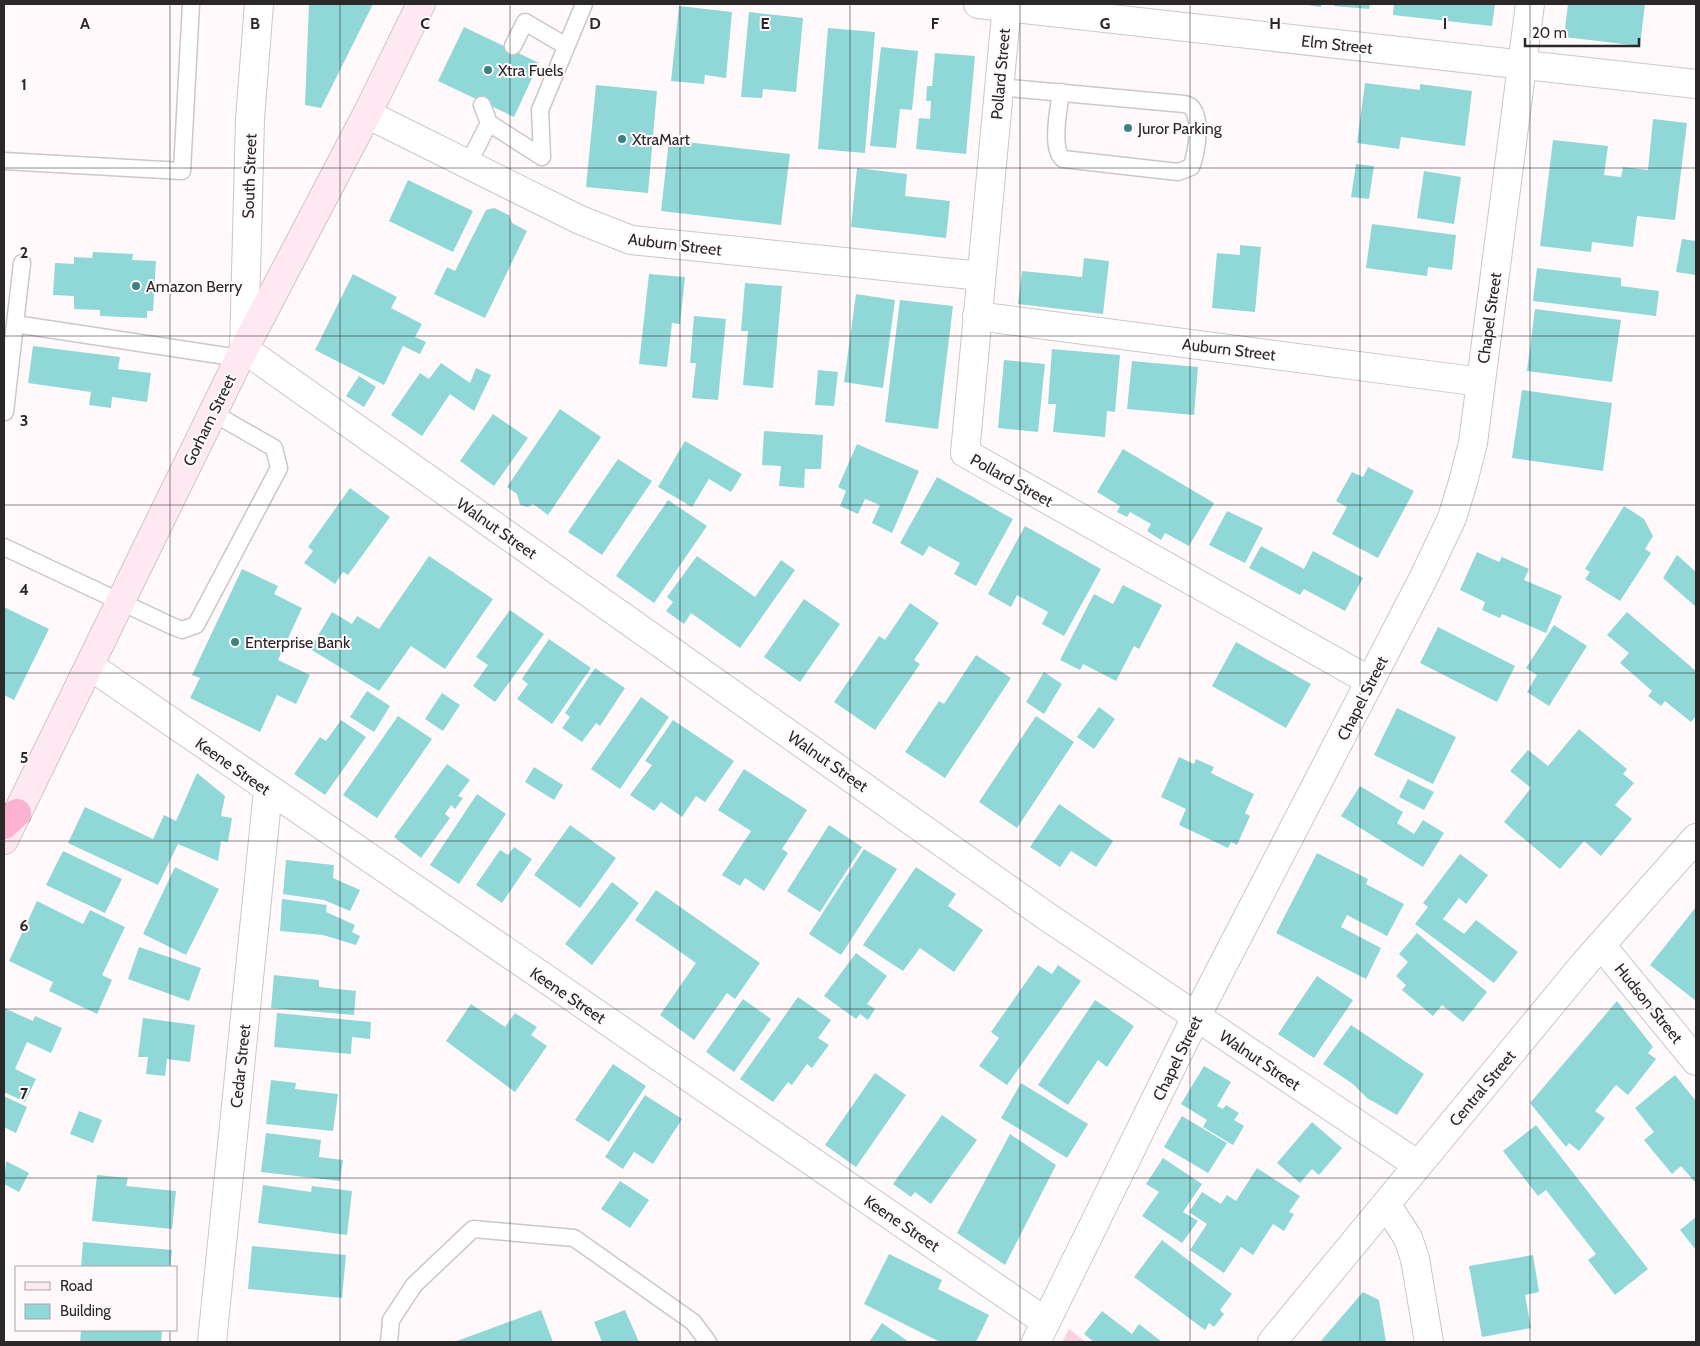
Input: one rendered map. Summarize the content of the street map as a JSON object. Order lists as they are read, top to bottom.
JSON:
{
  "streets": {
    "main road": ["Gorham Street"],
    "street": [
      "Elm Street",
      "Pollard Street",
      "South Street",
      "Auburn Street",
      "Chapel Street",
      "Walnut Street",
      "Keene Street",
      "Hudson Street",
      "Cedar Street",
      "Central Street"
    ]
  },
  "crossings": [
    ["Elm Street", "Pollard Street"],
    ["Elm Street", "Chapel Street"],
    ["Pollard Street", "Auburn Street"],
    ["Pollard Street", "Chapel Street"],
    ["South Street", "Gorham Street"],
    ["South Street", "Walnut Street"],
    ["Auburn Street", "Chapel Street"],
    ["Auburn Street", "Gorham Street"],
    ["Chapel Street", "Walnut Street"],
    ["Chapel Street", "Keene Street"],
    ["Gorham Street", "Walnut Street"],
    ["Gorham Street", "Keene Street"],
    ["Walnut Street", "Central Street"],
    ["Keene Street", "Cedar Street"],
    ["Hudson Street", "Central Street"]
  ],
  "places": [
    "Xtra Fuels",
    "Juror Parking",
    "XtraMart",
    "Amazon Berry",
    "Enterprise Bank"
  ],
  "legend": ["Road", "Building"],
  "scale_bar": "20 m",
  "grid": {
    "columns": [
      "A",
      "B",
      "C",
      "D",
      "E",
      "F",
      "G",
      "H",
      "I"
    ],
    "rows": [
      "1",
      "2",
      "3",
      "4",
      "5",
      "6",
      "7"
    ]
  }
}
